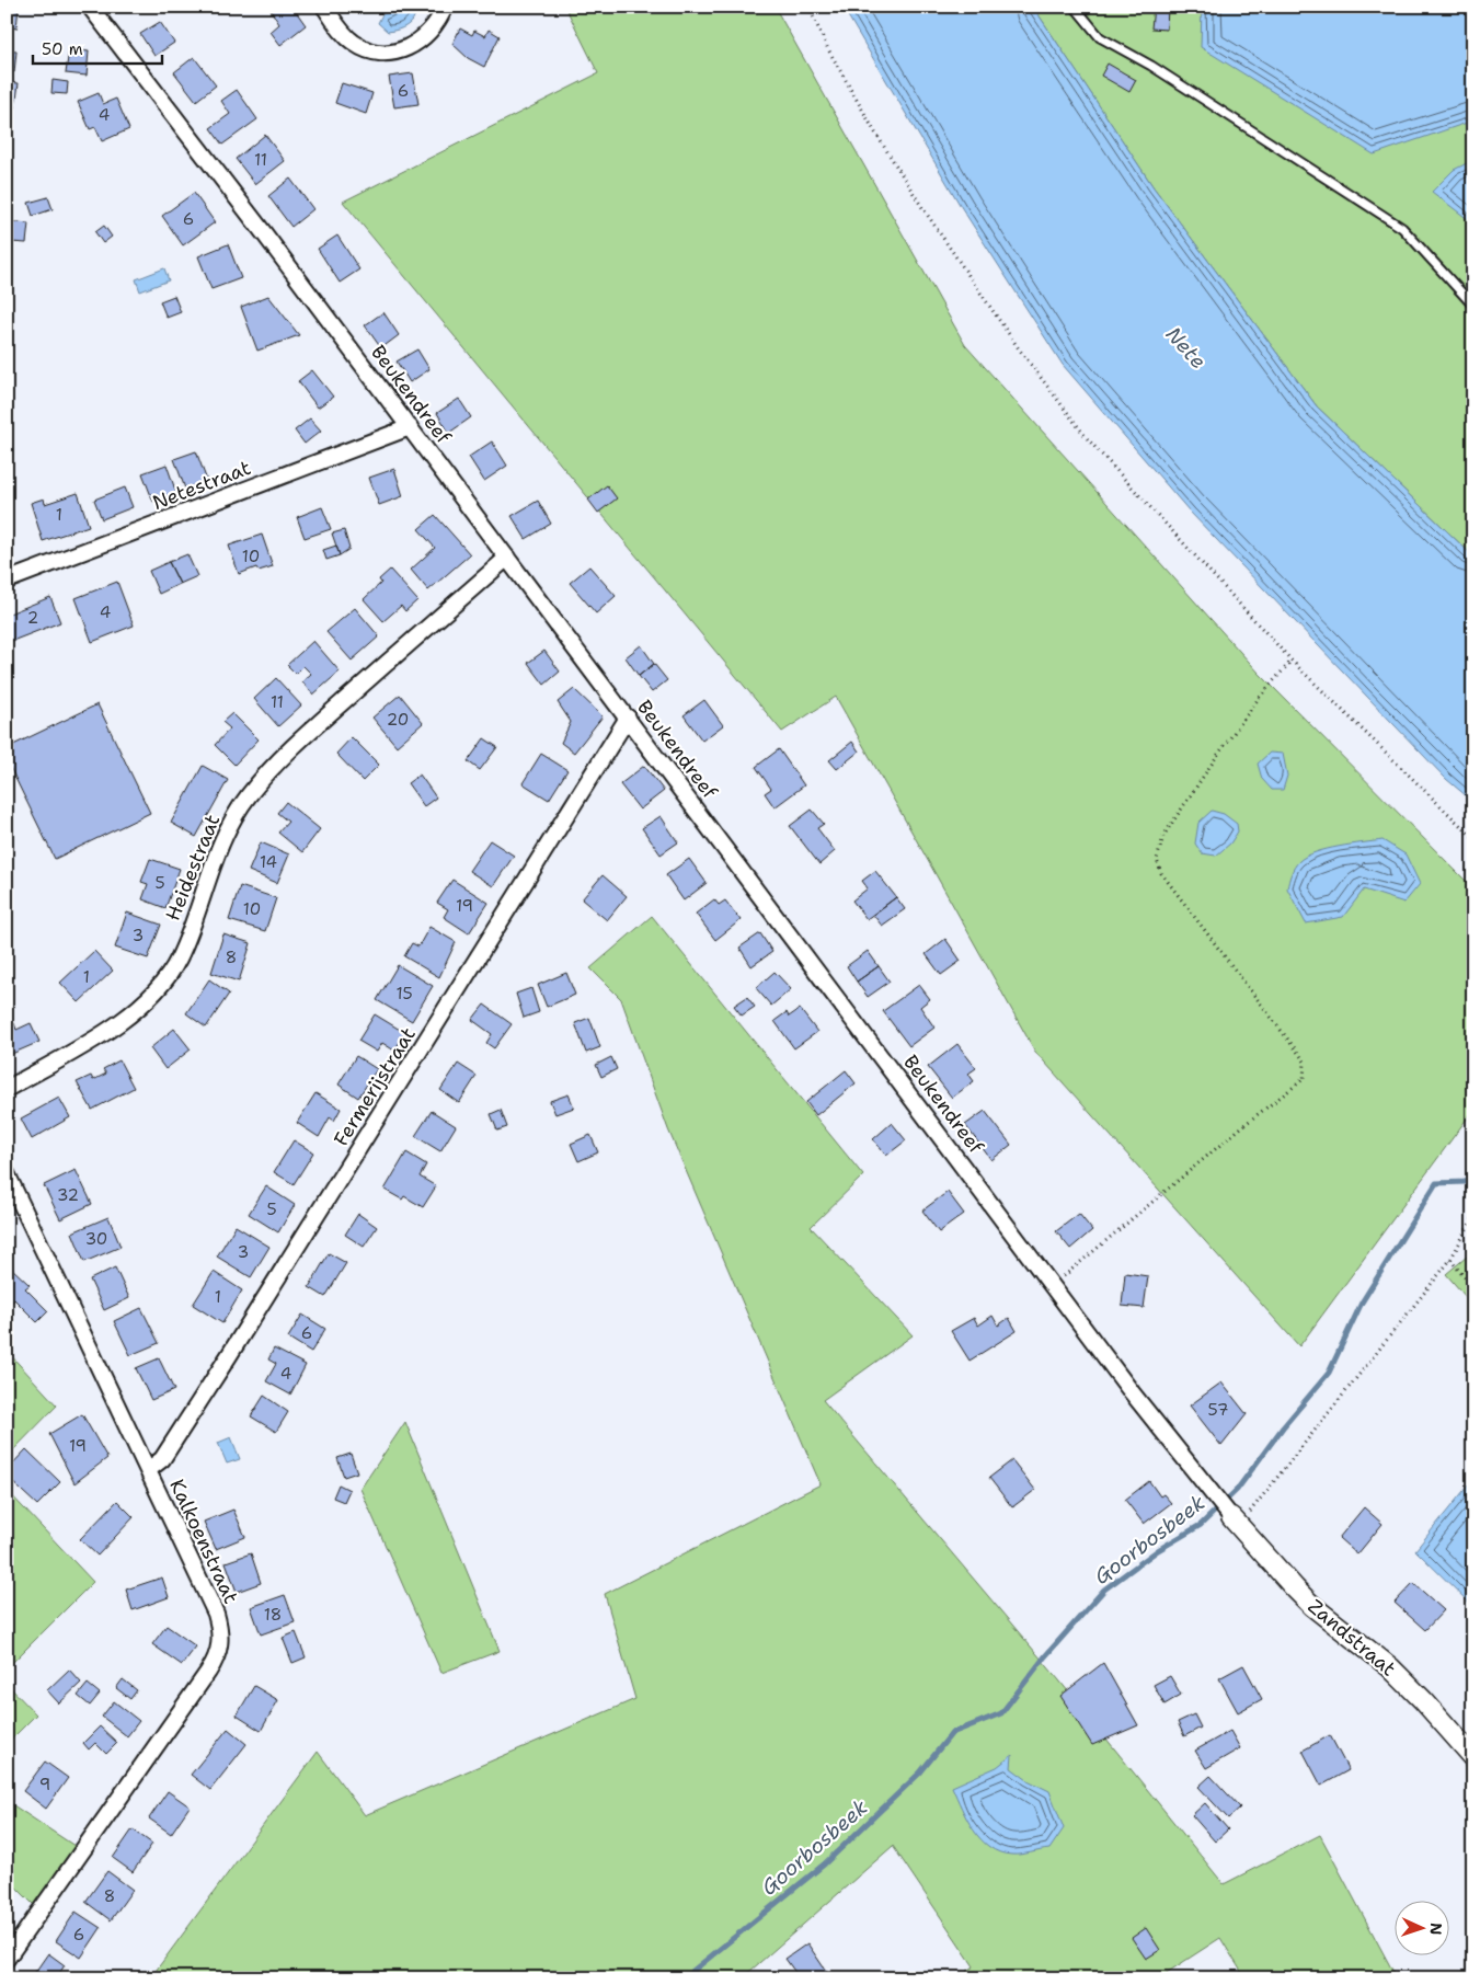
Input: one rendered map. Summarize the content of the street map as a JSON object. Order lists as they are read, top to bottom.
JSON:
{
  "streets": {
    "street": [
      "Beukendreef",
      "Netestraat",
      "Heidestraat",
      "Fermerijstraat",
      "Kalkoenstraat",
      "Zandstraat"
    ]
  },
  "crossings": [
    ["Beukendreef", "Netestraat"],
    ["Beukendreef", "Heidestraat"],
    ["Beukendreef", "Fermerijstraat"],
    ["Beukendreef", "Zandstraat"],
    ["Fermerijstraat", "Kalkoenstraat"]
  ],
  "water": ["Nete", "Goorbosbeek"],
  "house_numbers": [
    "6",
    "4",
    "11",
    "6",
    "1",
    "10",
    "4",
    "2",
    "11",
    "20",
    "14",
    "5",
    "19",
    "10",
    "3",
    "8",
    "1",
    "15",
    "32",
    "5",
    "30",
    "3",
    "1",
    "6",
    "4",
    "57",
    "19",
    "18",
    "9",
    "8",
    "6"
  ],
  "scale_bar": "50 m",
  "north": "right"
}
